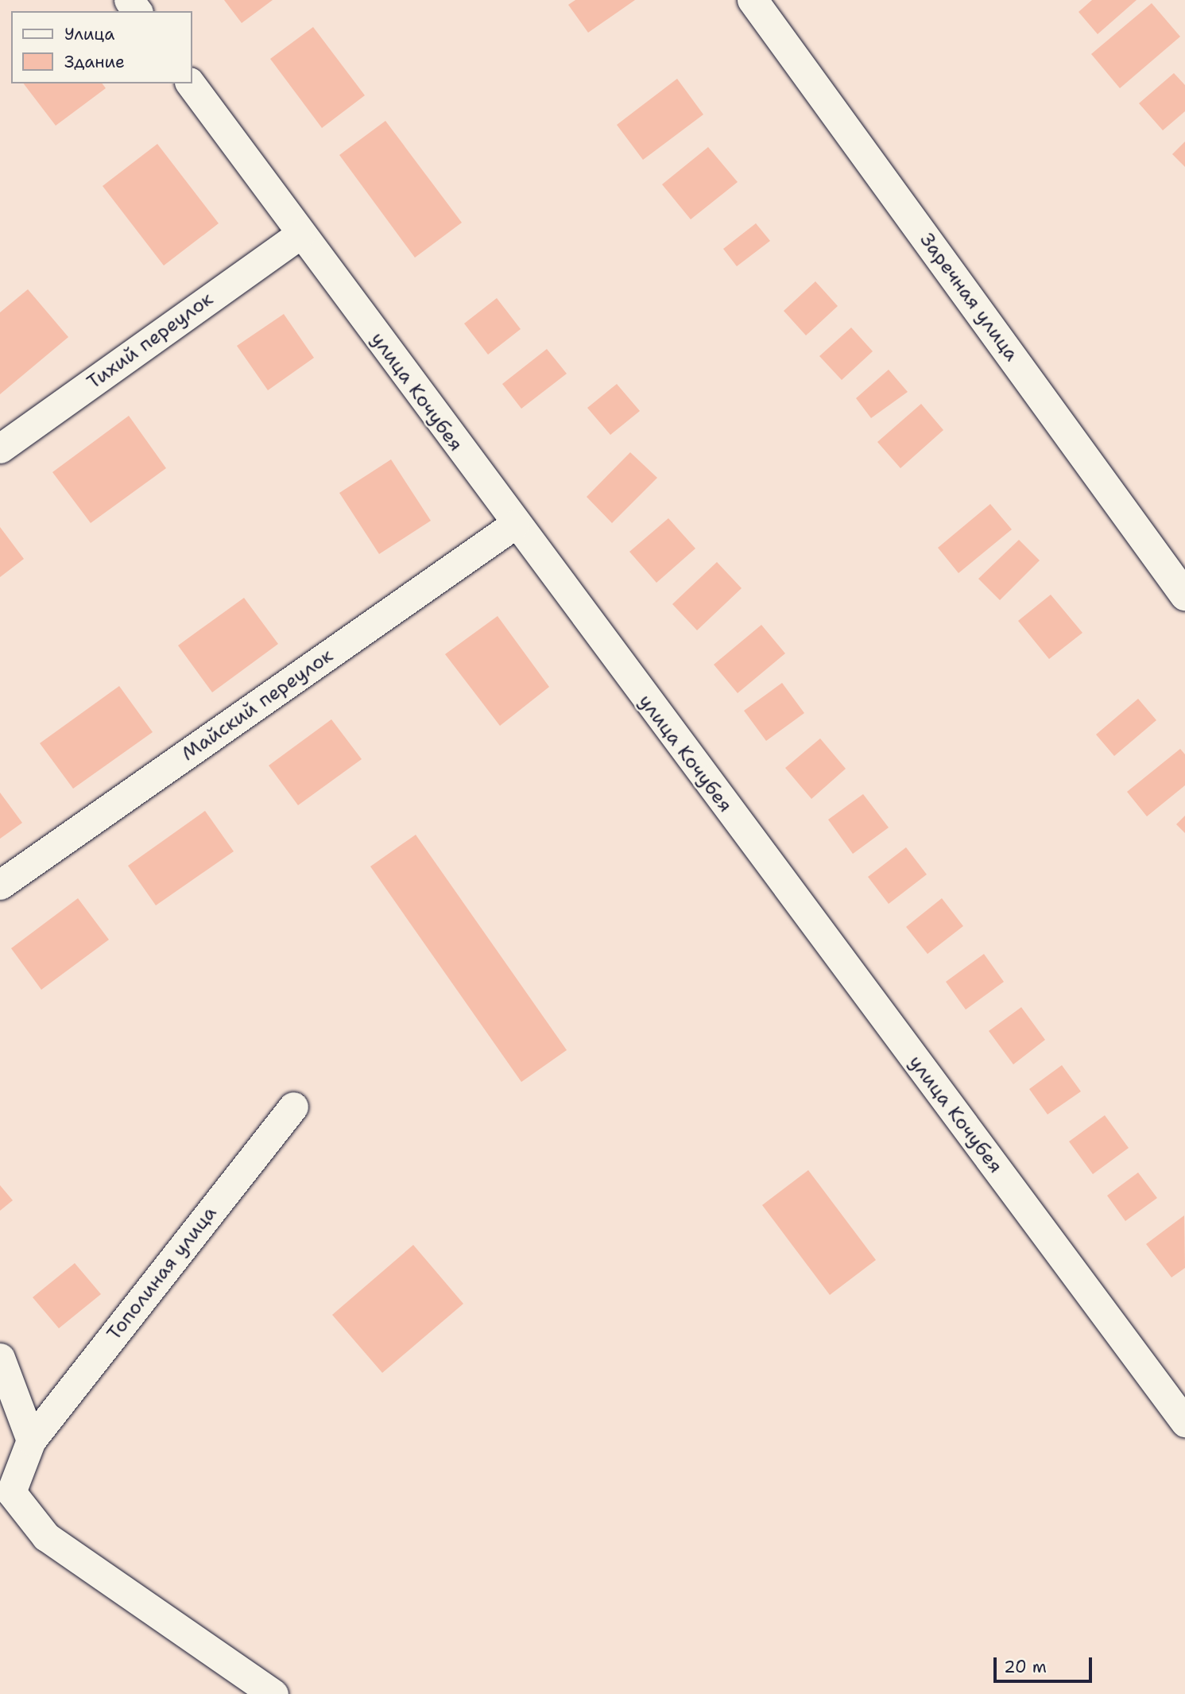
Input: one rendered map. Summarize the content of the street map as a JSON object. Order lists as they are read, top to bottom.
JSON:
{
  "streets": {
    "main road": ["Заречная улица"],
    "street": [
      "Тихий переулок",
      "улица Кочубея",
      "Майский переулок",
      "Тополиная улица"
    ]
  },
  "crossings": [
    ["Тихий переулок", "улица Кочубея"],
    ["улица Кочубея", "Майский переулок"]
  ],
  "legend": ["Улица", "Здание"],
  "scale_bar": "20 m"
}
